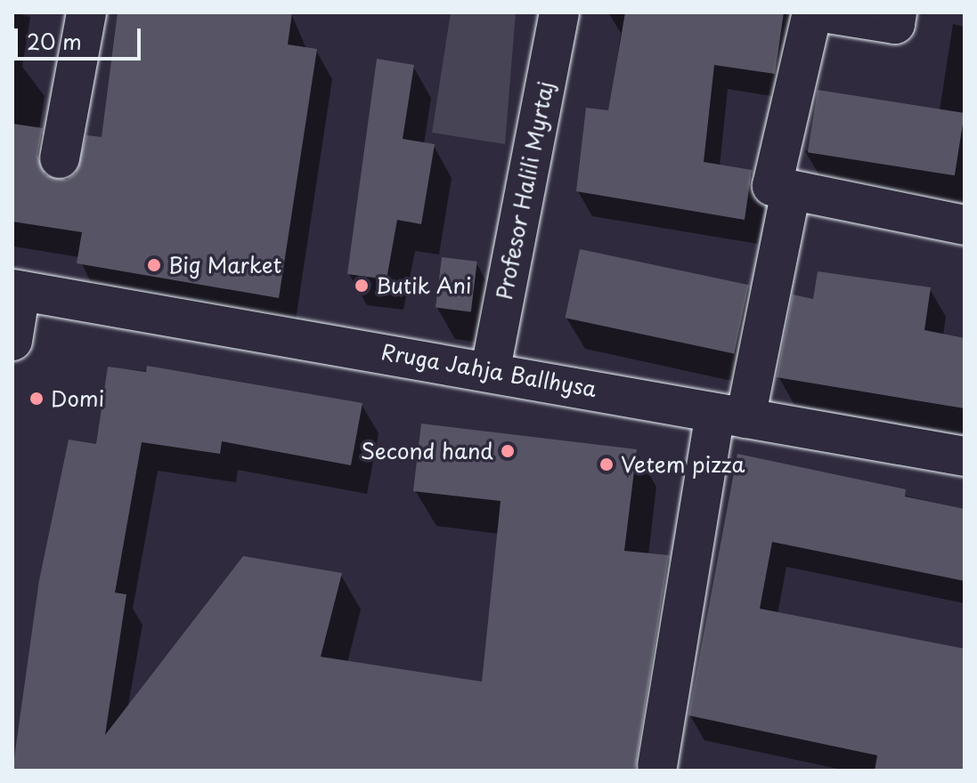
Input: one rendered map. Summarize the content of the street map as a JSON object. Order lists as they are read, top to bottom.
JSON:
{
  "streets": {
    "street": ["Profesor Halili Myrtaj", "Rruga Jahja Ballhysa"]
  },
  "crossings": [
    ["Profesor Halili Myrtaj", "Rruga Jahja Ballhysa"]
  ],
  "places": [
    "Big Market",
    "Butik Ani",
    "Domi",
    "Second hand",
    "Vetem pizza"
  ],
  "scale_bar": "20 m"
}
